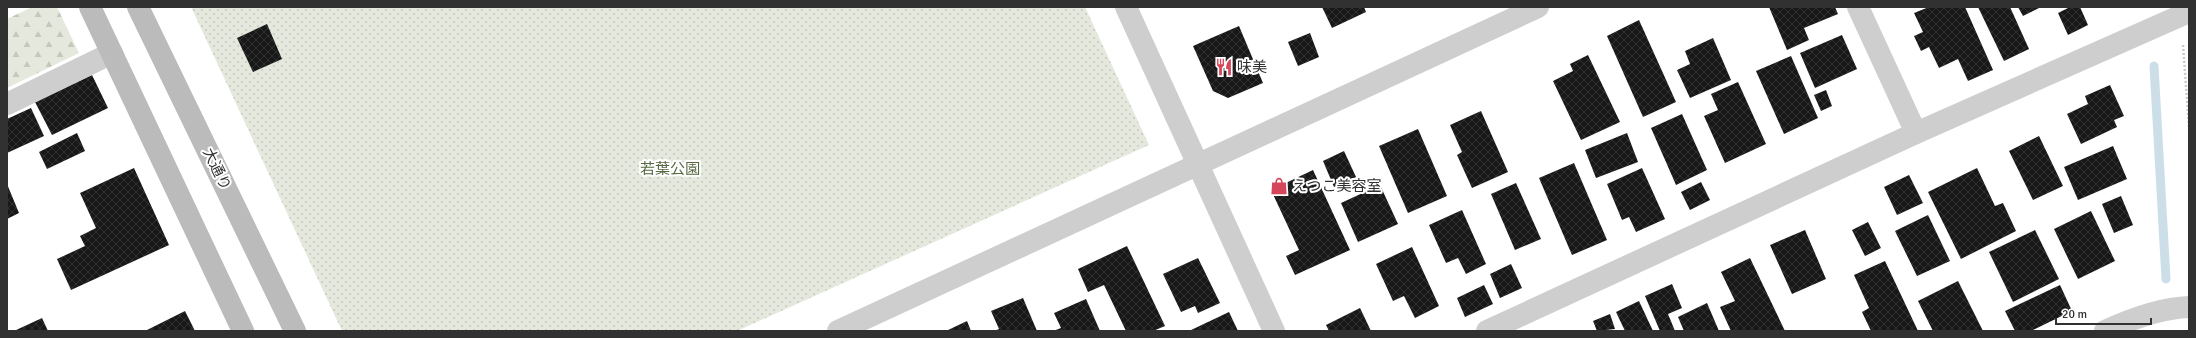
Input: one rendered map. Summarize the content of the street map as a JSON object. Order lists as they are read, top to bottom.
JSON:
{
  "streets": {
    "street": ["大通り"]
  },
  "parks": ["若葉公園"],
  "places": {
    "restaurant": ["味美"],
    "shop": ["えつこ美容室"]
  },
  "scale_bar": "20 m"
}
